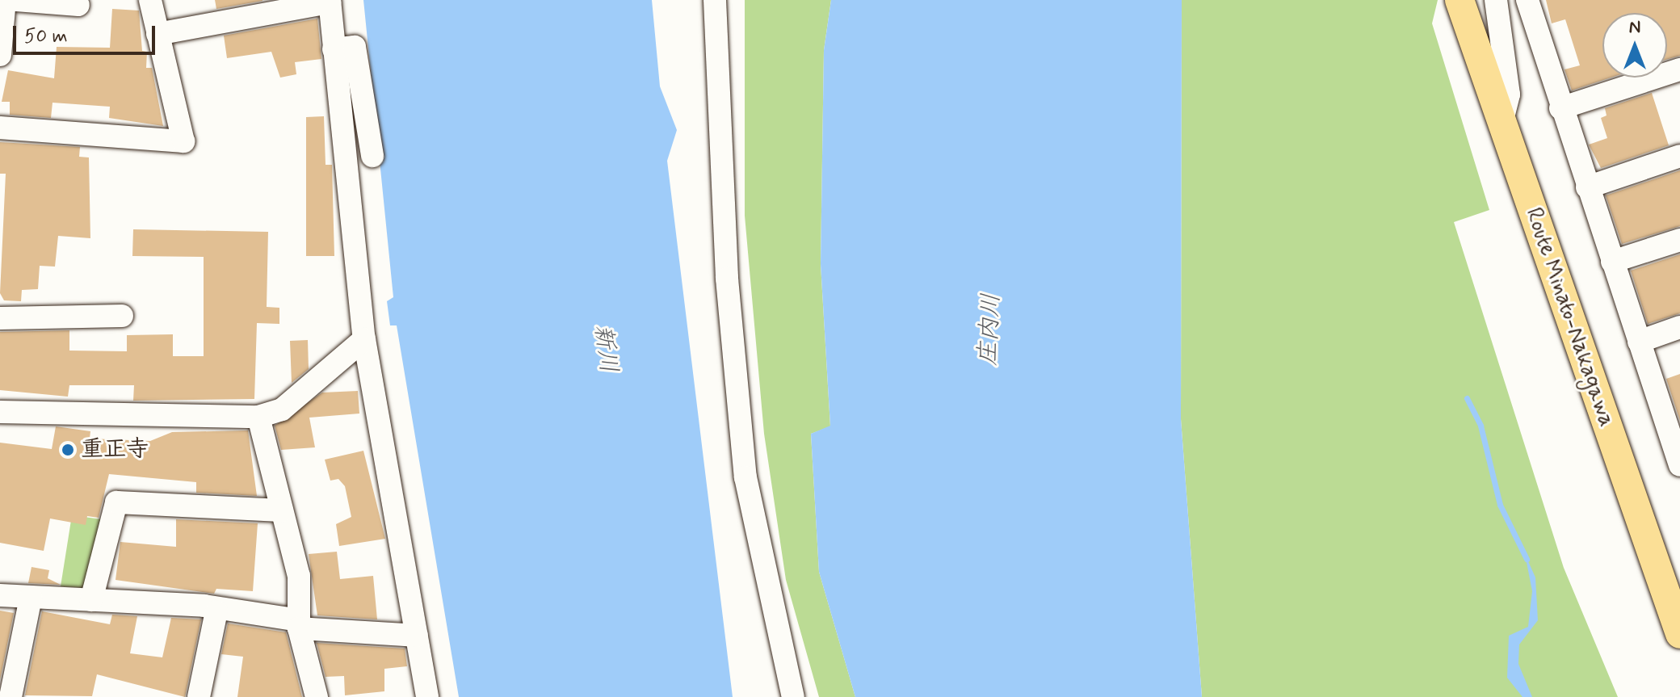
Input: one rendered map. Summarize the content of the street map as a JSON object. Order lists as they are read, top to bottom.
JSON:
{
  "streets": {
    "main road": ["Route Minato-Nakagawa"]
  },
  "water": ["庄内川", "新川"],
  "places": ["重正寺"],
  "scale_bar": "50 m",
  "north": "top"
}
